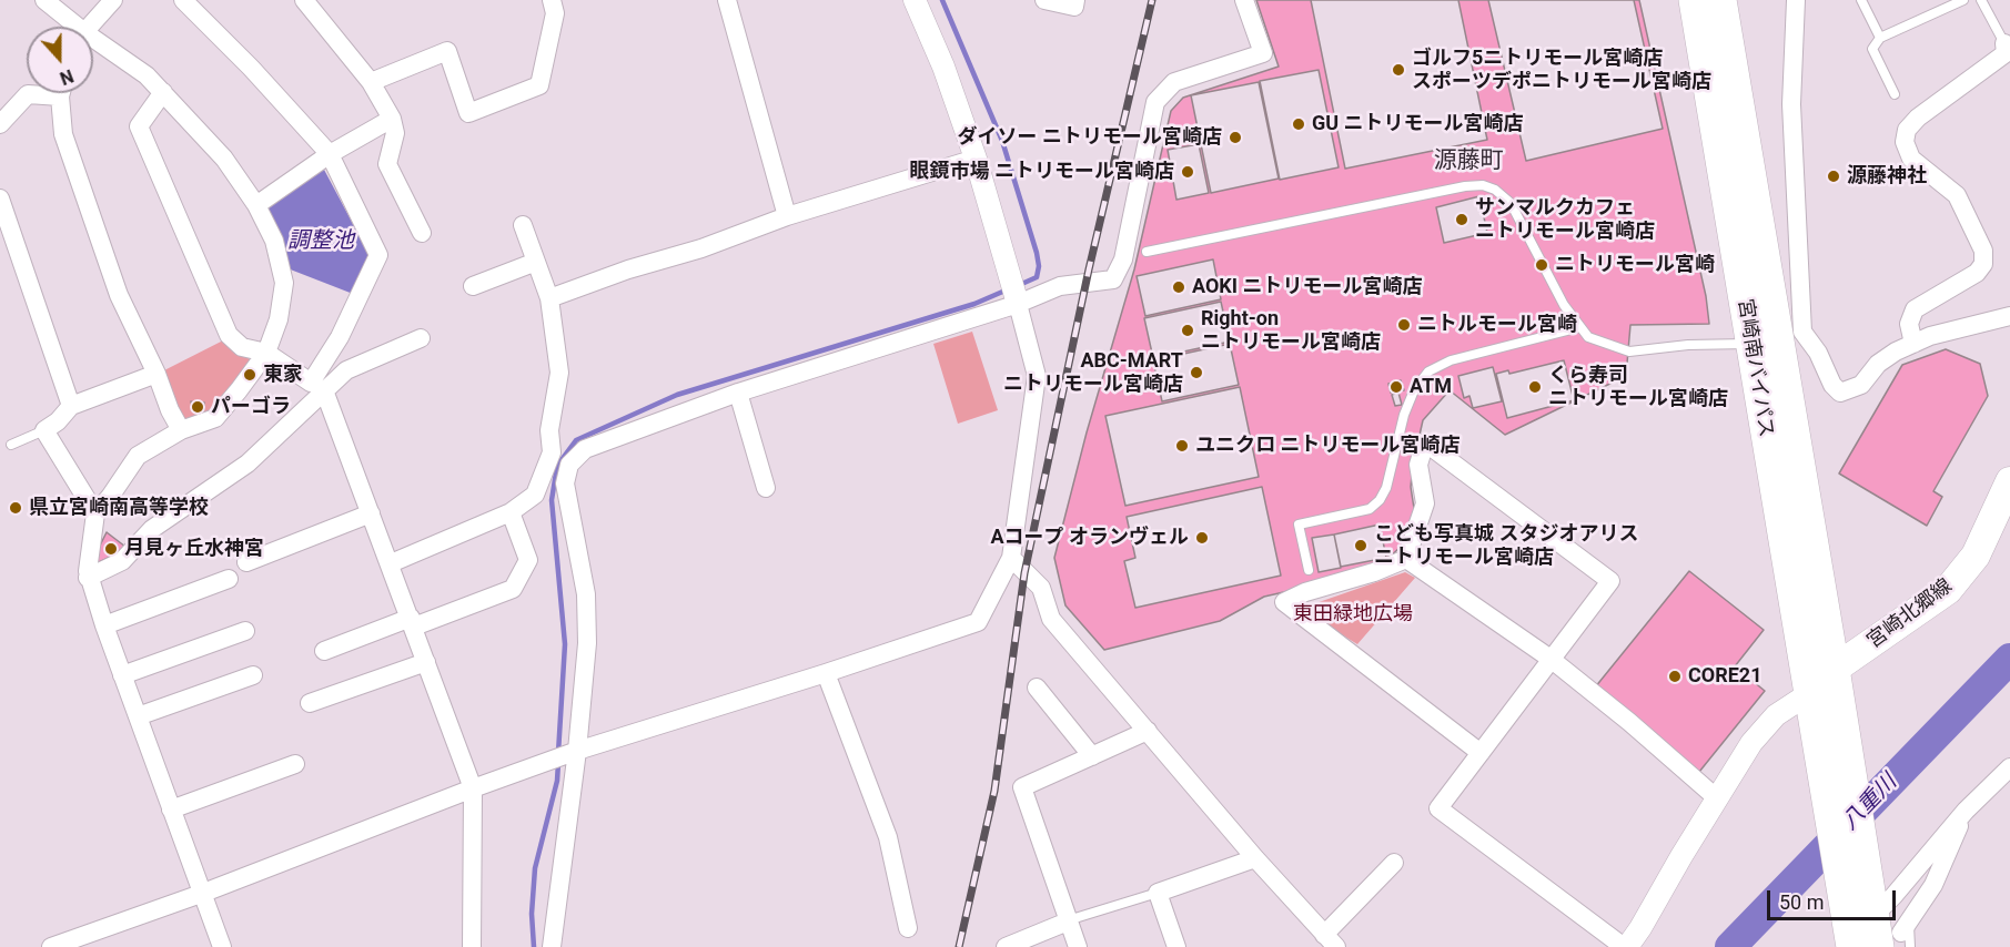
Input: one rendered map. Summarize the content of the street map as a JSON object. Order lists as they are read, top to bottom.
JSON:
{
  "streets": {
    "highway": ["宮崎南バイパス"],
    "main road": ["宮崎北郷線"]
  },
  "crossings": [
    ["宮崎南バイパス", "宮崎北郷線"]
  ],
  "districts": ["源藤町"],
  "water": ["調整池", "八重川"],
  "parks": ["東田緑地広場"],
  "places": [
    "ゴルフ5ニトリモール宮崎店 スポーツデポニトリモール宮崎店",
    "GU ニトリモール宮崎店",
    "ダイソー ニトリモール宮崎店",
    "眼鏡市場 ニトリモール宮崎店",
    "源藤神社",
    "サンマルクカフェ ニトリモール宮崎店",
    "ニトリモール宮崎",
    "AOKI ニトリモール宮崎店",
    "ニトルモール宮崎",
    "Right-on ニトリモール宮崎店",
    "ABC-MART ニトリモール宮崎店",
    "東家",
    "ATM",
    "くら寿司 ニトリモール宮崎店",
    "パーゴラ",
    "ユニクロ ニトリモール宮崎店",
    "県立宮崎南高等学校",
    "Aコープ オランヴェル",
    "こども写真城 スタジオアリス ニトリモール宮崎店",
    "月見ヶ丘水神宮",
    "CORE21"
  ],
  "scale_bar": "50 m",
  "north": "bottom"
}
